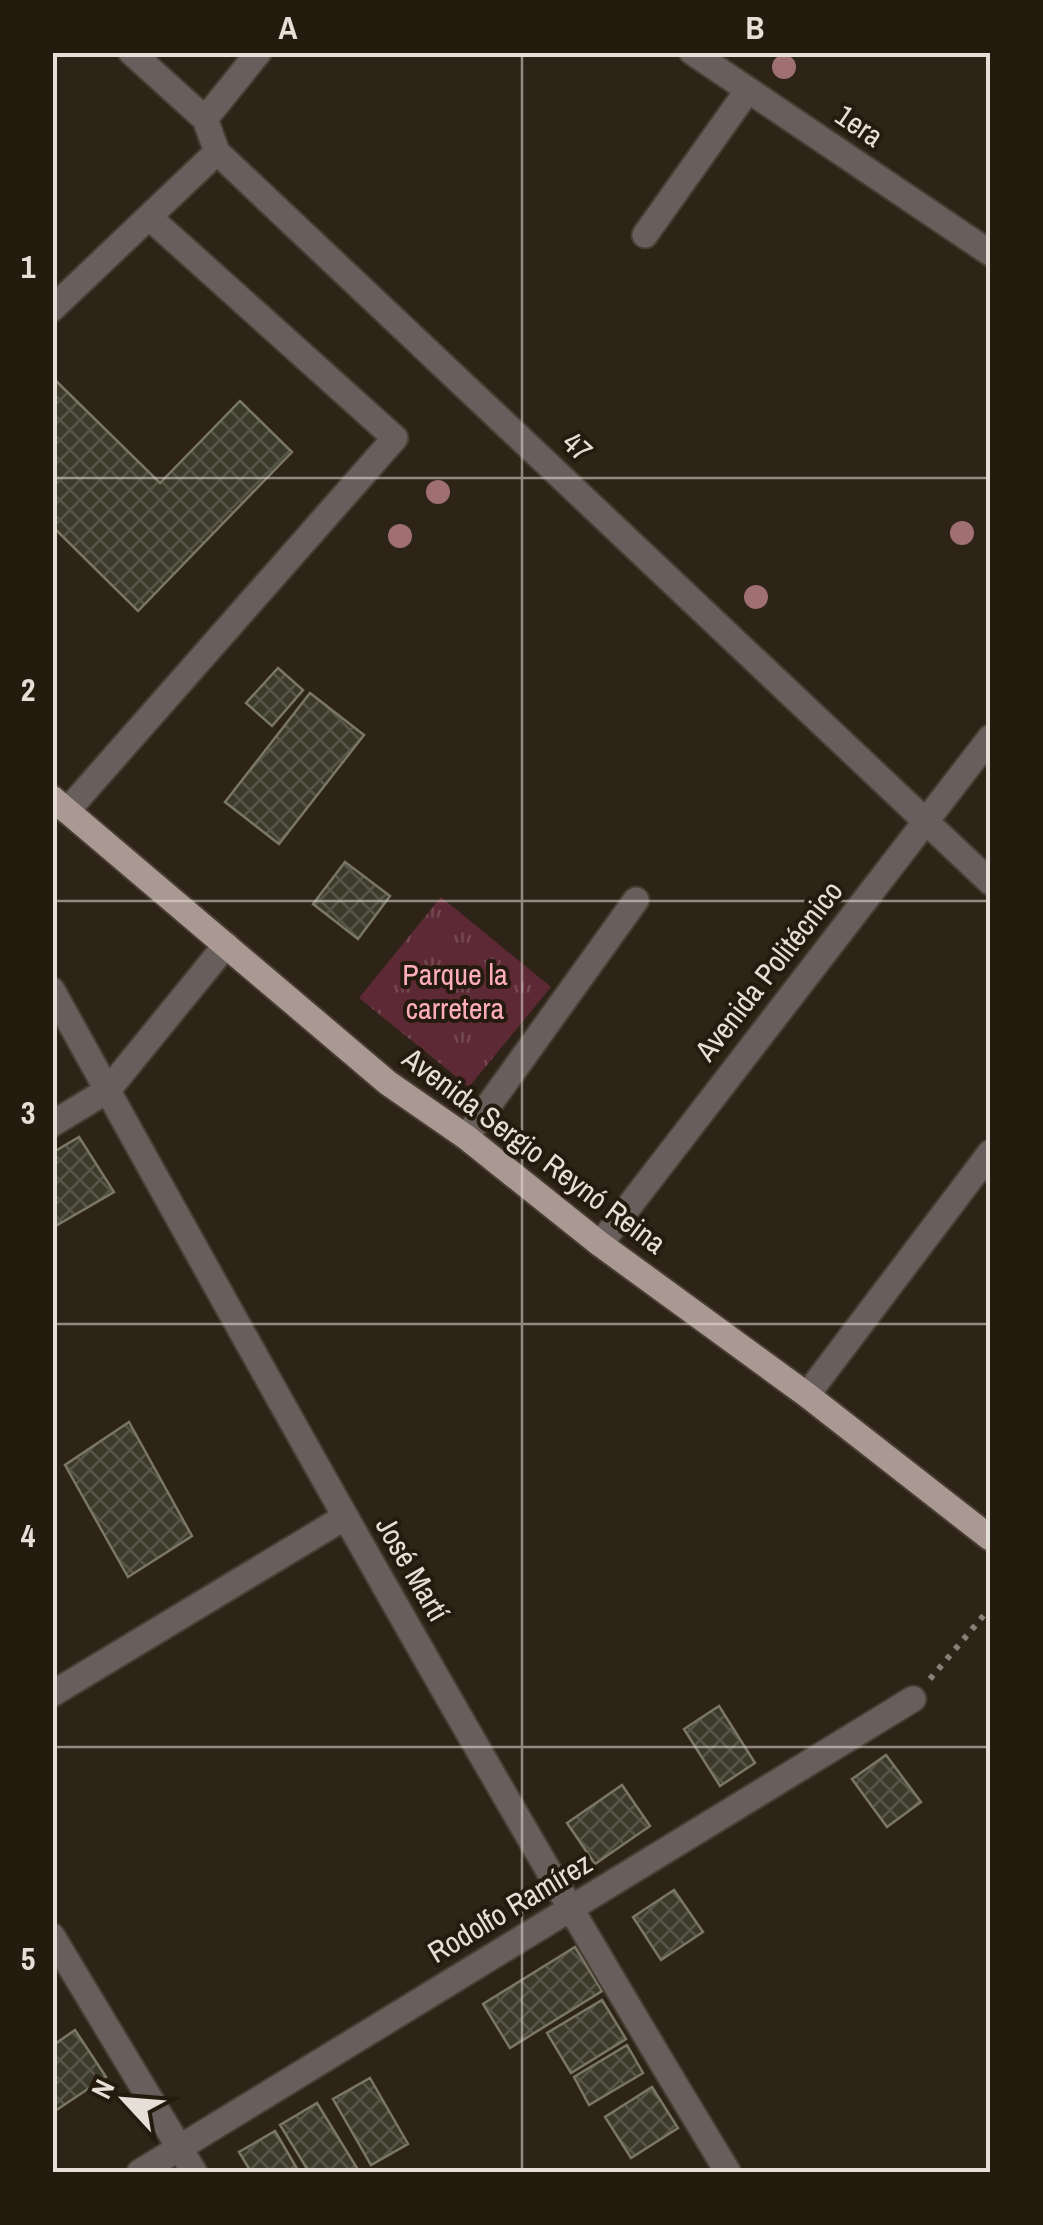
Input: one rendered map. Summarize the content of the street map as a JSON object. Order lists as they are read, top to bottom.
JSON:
{
  "streets": {
    "main road": ["Avenida Sergio Reynó Reina"],
    "street": [
      "1era",
      "47",
      "Avenida Politécnico",
      "José Martí",
      "Rodolfo Ramírez"
    ]
  },
  "crossings": [
    ["47", "Avenida Politécnico"],
    ["Avenida Politécnico", "Avenida Sergio Reynó Reina"],
    ["José Martí", "Rodolfo Ramírez"]
  ],
  "parks": ["Parque la carretera"],
  "north": "top left",
  "grid": {
    "columns": ["A", "B"],
    "rows": [
      "1",
      "2",
      "3",
      "4",
      "5"
    ]
  }
}
